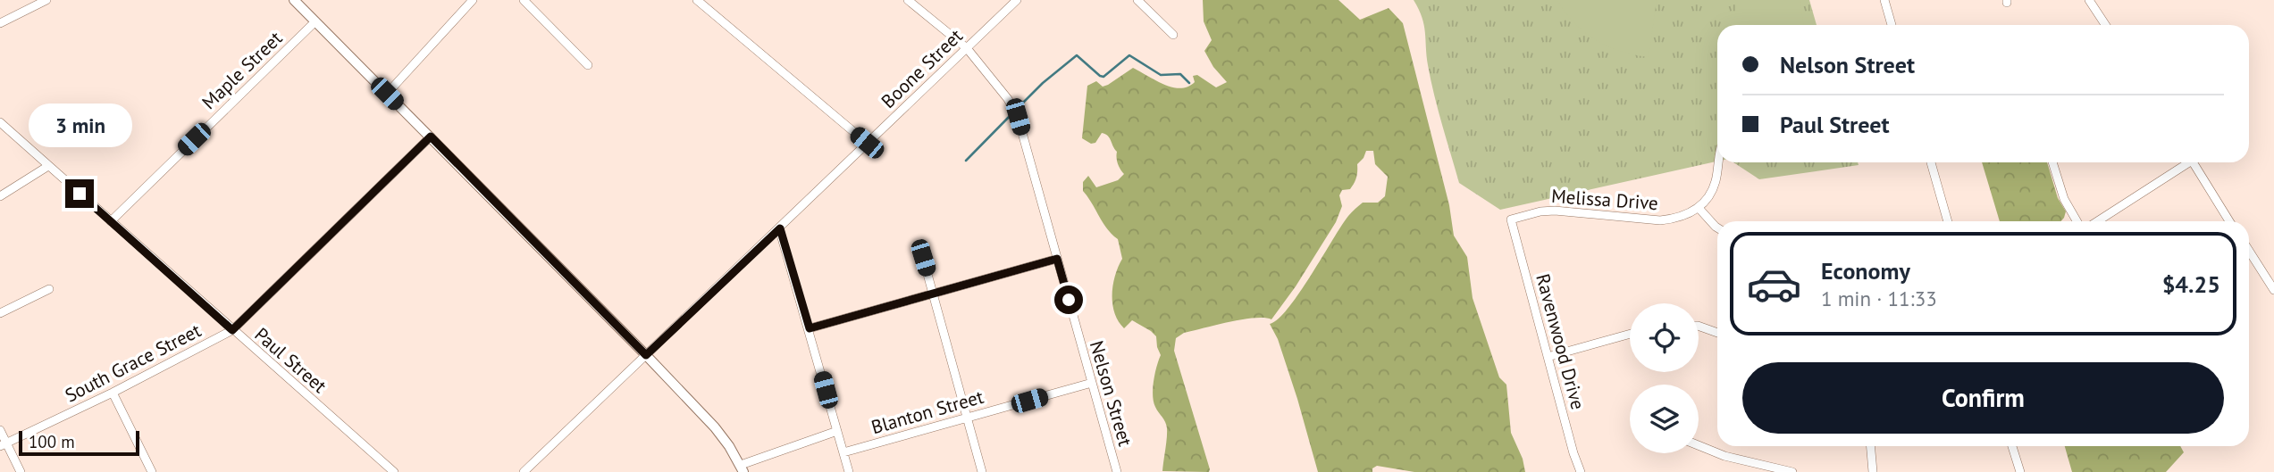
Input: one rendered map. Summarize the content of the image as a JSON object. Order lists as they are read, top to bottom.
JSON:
{
  "streets": {
    "street": [
      "Boone Street",
      "Maple Street",
      "Melissa Drive",
      "Ravenwood Drive",
      "Paul Street",
      "South Grace Street",
      "Nelson Street",
      "Blanton Street"
    ]
  },
  "crossings": [
    ["Boone Street", "Nelson Street"],
    ["Maple Street", "Paul Street"],
    ["Melissa Drive", "Ravenwood Drive"],
    ["Paul Street", "South Grace Street"],
    ["Nelson Street", "Blanton Street"]
  ],
  "scale_bar": "100 m",
  "page": {
    "banner": ["Nelson Street", "Paul Street"],
    "bubble": "3 min",
    "list": [
      {
        "name": "Economy",
        "note": "1 min · 11:33",
        "value": "$4.25"
      }
    ],
    "buttons": "Confirm",
    "scale": "100 m"
  }
}
